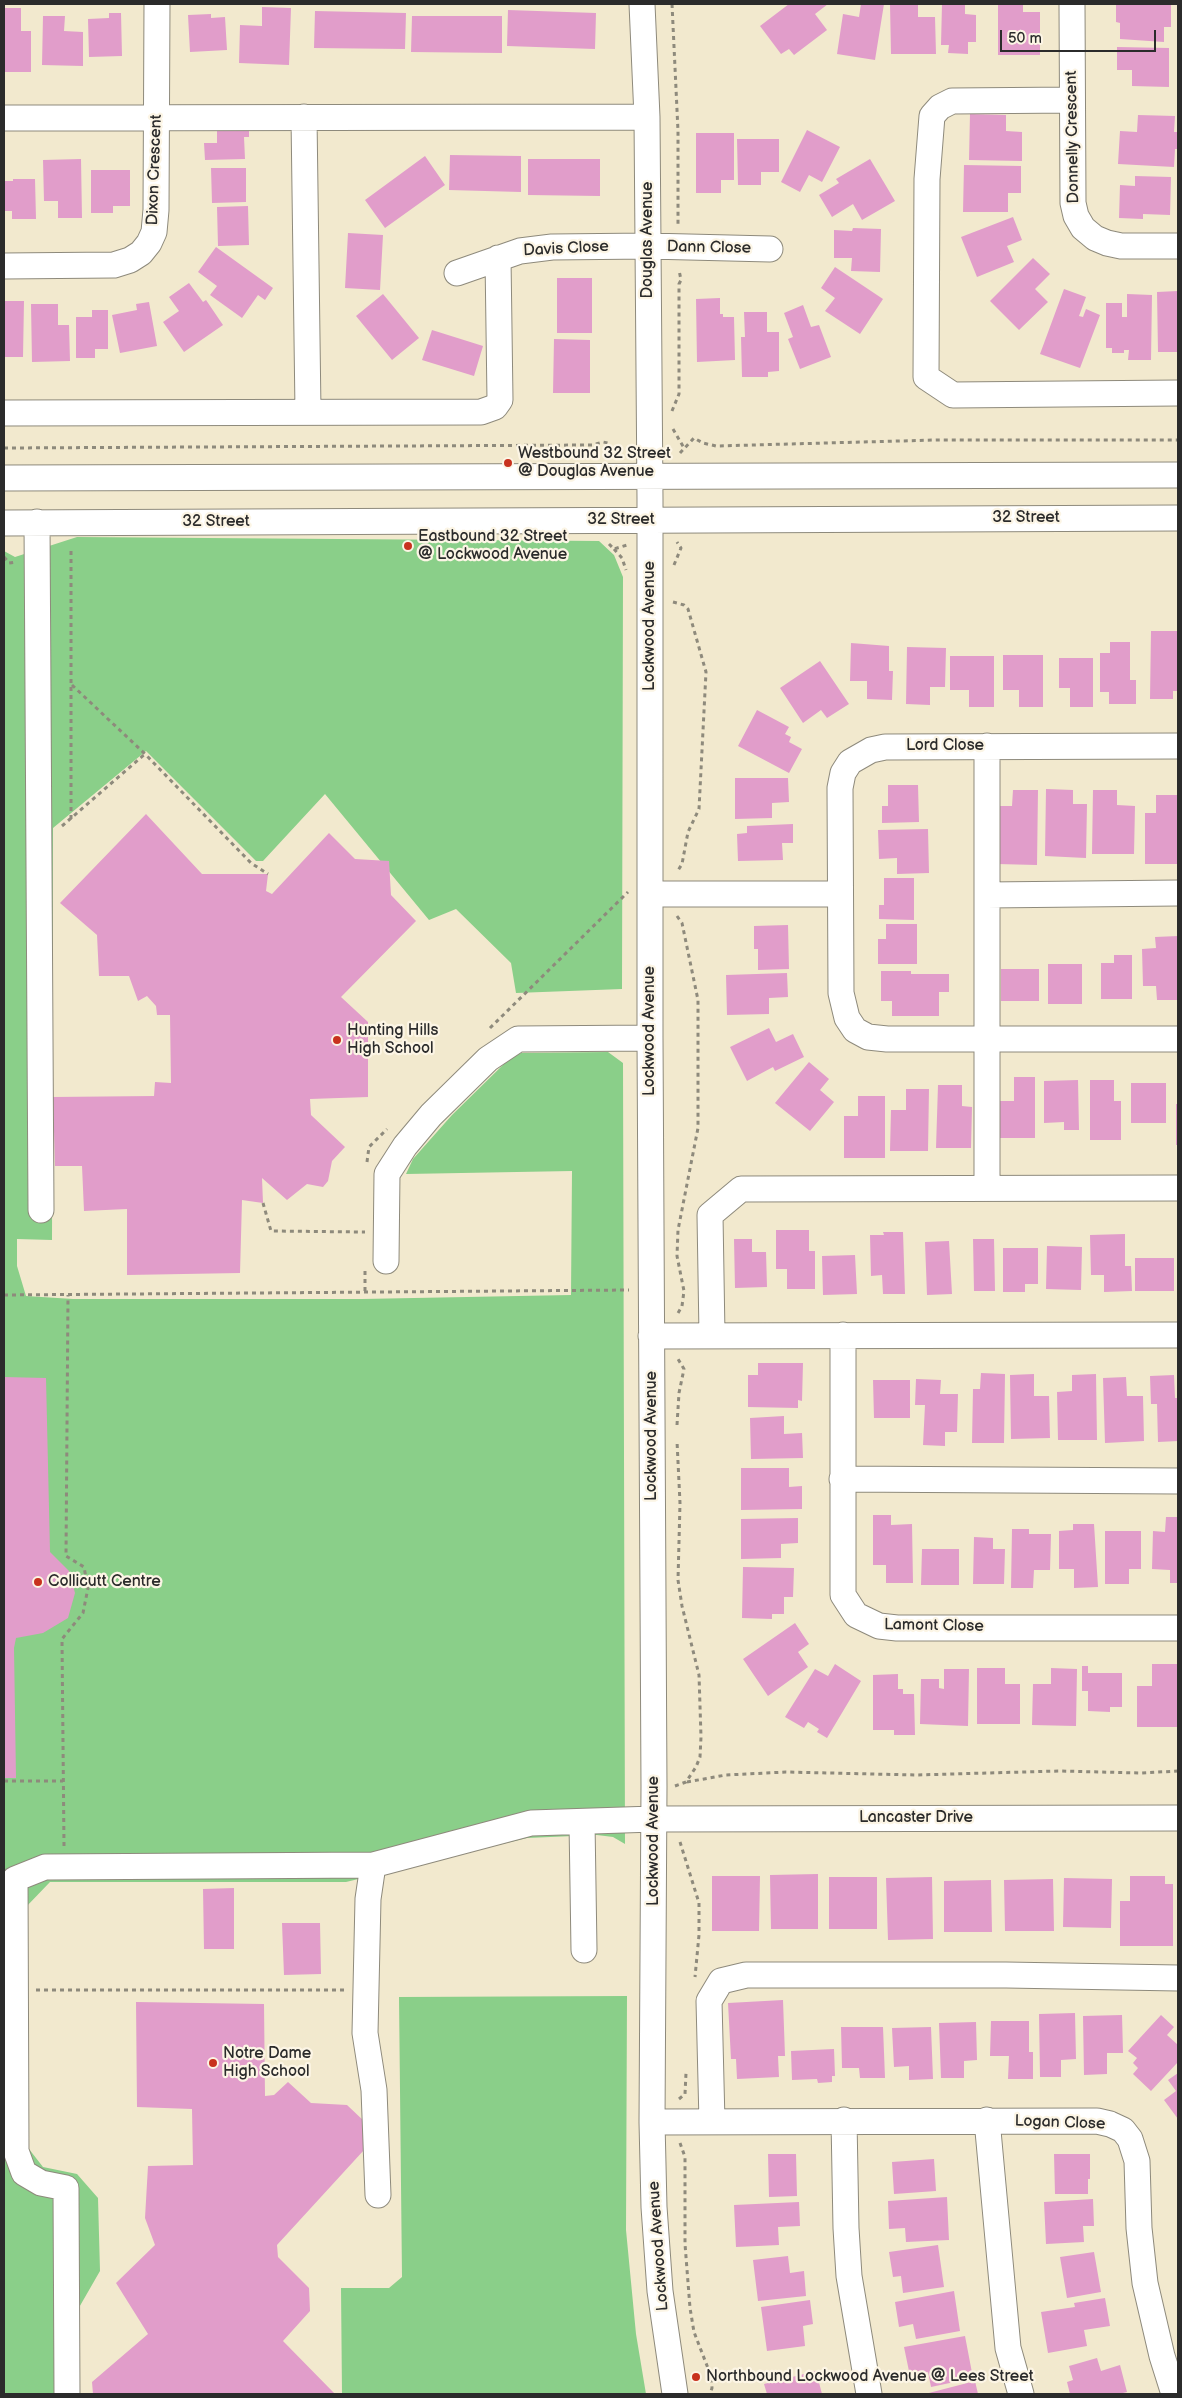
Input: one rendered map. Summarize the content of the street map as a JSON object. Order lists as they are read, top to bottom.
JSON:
{
  "streets": {
    "street": [
      "Donnelly Crescent",
      "Dixon Crescent",
      "Douglas Avenue",
      "Dann Close",
      "Davis Close",
      "32 Street",
      "Lockwood Avenue",
      "Lord Close",
      "Lamont Close",
      "Lancaster Drive",
      "Logan Close"
    ]
  },
  "crossings": [
    ["Douglas Avenue", "Dann Close"],
    ["Douglas Avenue", "Davis Close"],
    ["Douglas Avenue", "Lockwood Avenue"],
    ["Dann Close", "Davis Close"],
    ["32 Street", "Lockwood Avenue"],
    ["Lockwood Avenue", "Lancaster Drive"],
    ["Lockwood Avenue", "Logan Close"]
  ],
  "places": [
    "Westbound 32 Street @ Douglas Avenue",
    "Eastbound 32 Street @ Lockwood Avenue",
    "Hunting Hills High School",
    "Collicutt Centre",
    "Notre Dame High School",
    "Northbound Lockwood Avenue @ Lees Street"
  ],
  "scale_bar": "50 m"
}
